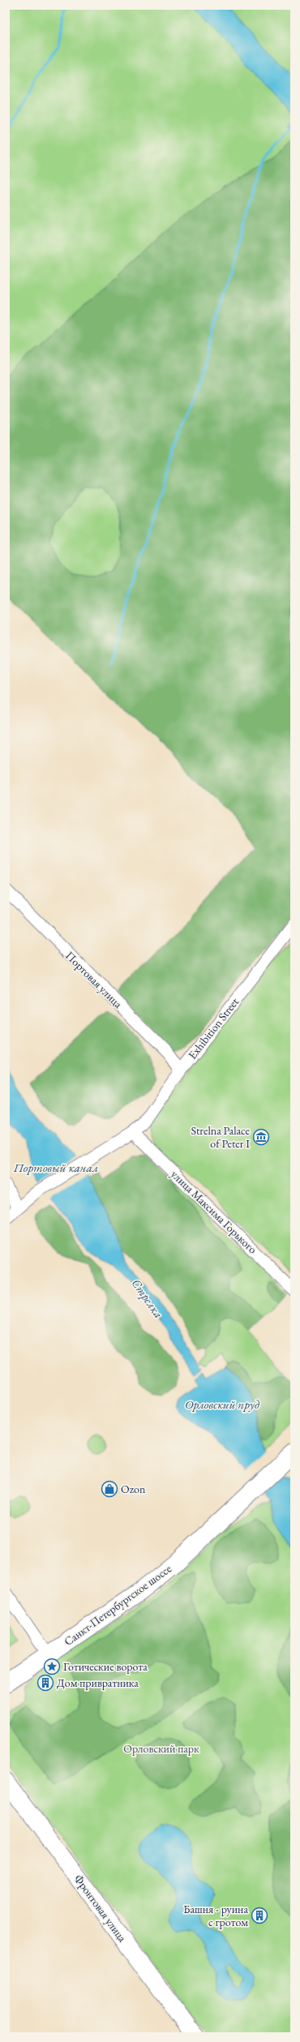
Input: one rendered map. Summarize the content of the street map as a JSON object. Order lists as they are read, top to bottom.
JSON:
{
  "streets": {
    "main road": ["Санкт-Петербургское шоссе", "Фронтовая улица"],
    "street": ["Портовая улица", "Exhibition Street", "улица Максима Горького"]
  },
  "crossings": [
    ["Портовая улица", "Exhibition Street"],
    ["Exhibition Street", "улица Максима Горького"]
  ],
  "water": ["Портовый канал", "Стрелка", "Орловский пруд"],
  "parks": ["Орловский парк"],
  "places": {
    "museum": ["Strelna Palace of Peter I"],
    "shop": ["Ozon"],
    "place": ["Готические ворота"],
    "building": ["Дом привратника", "Башня - руина с гротом"]
  }
}
